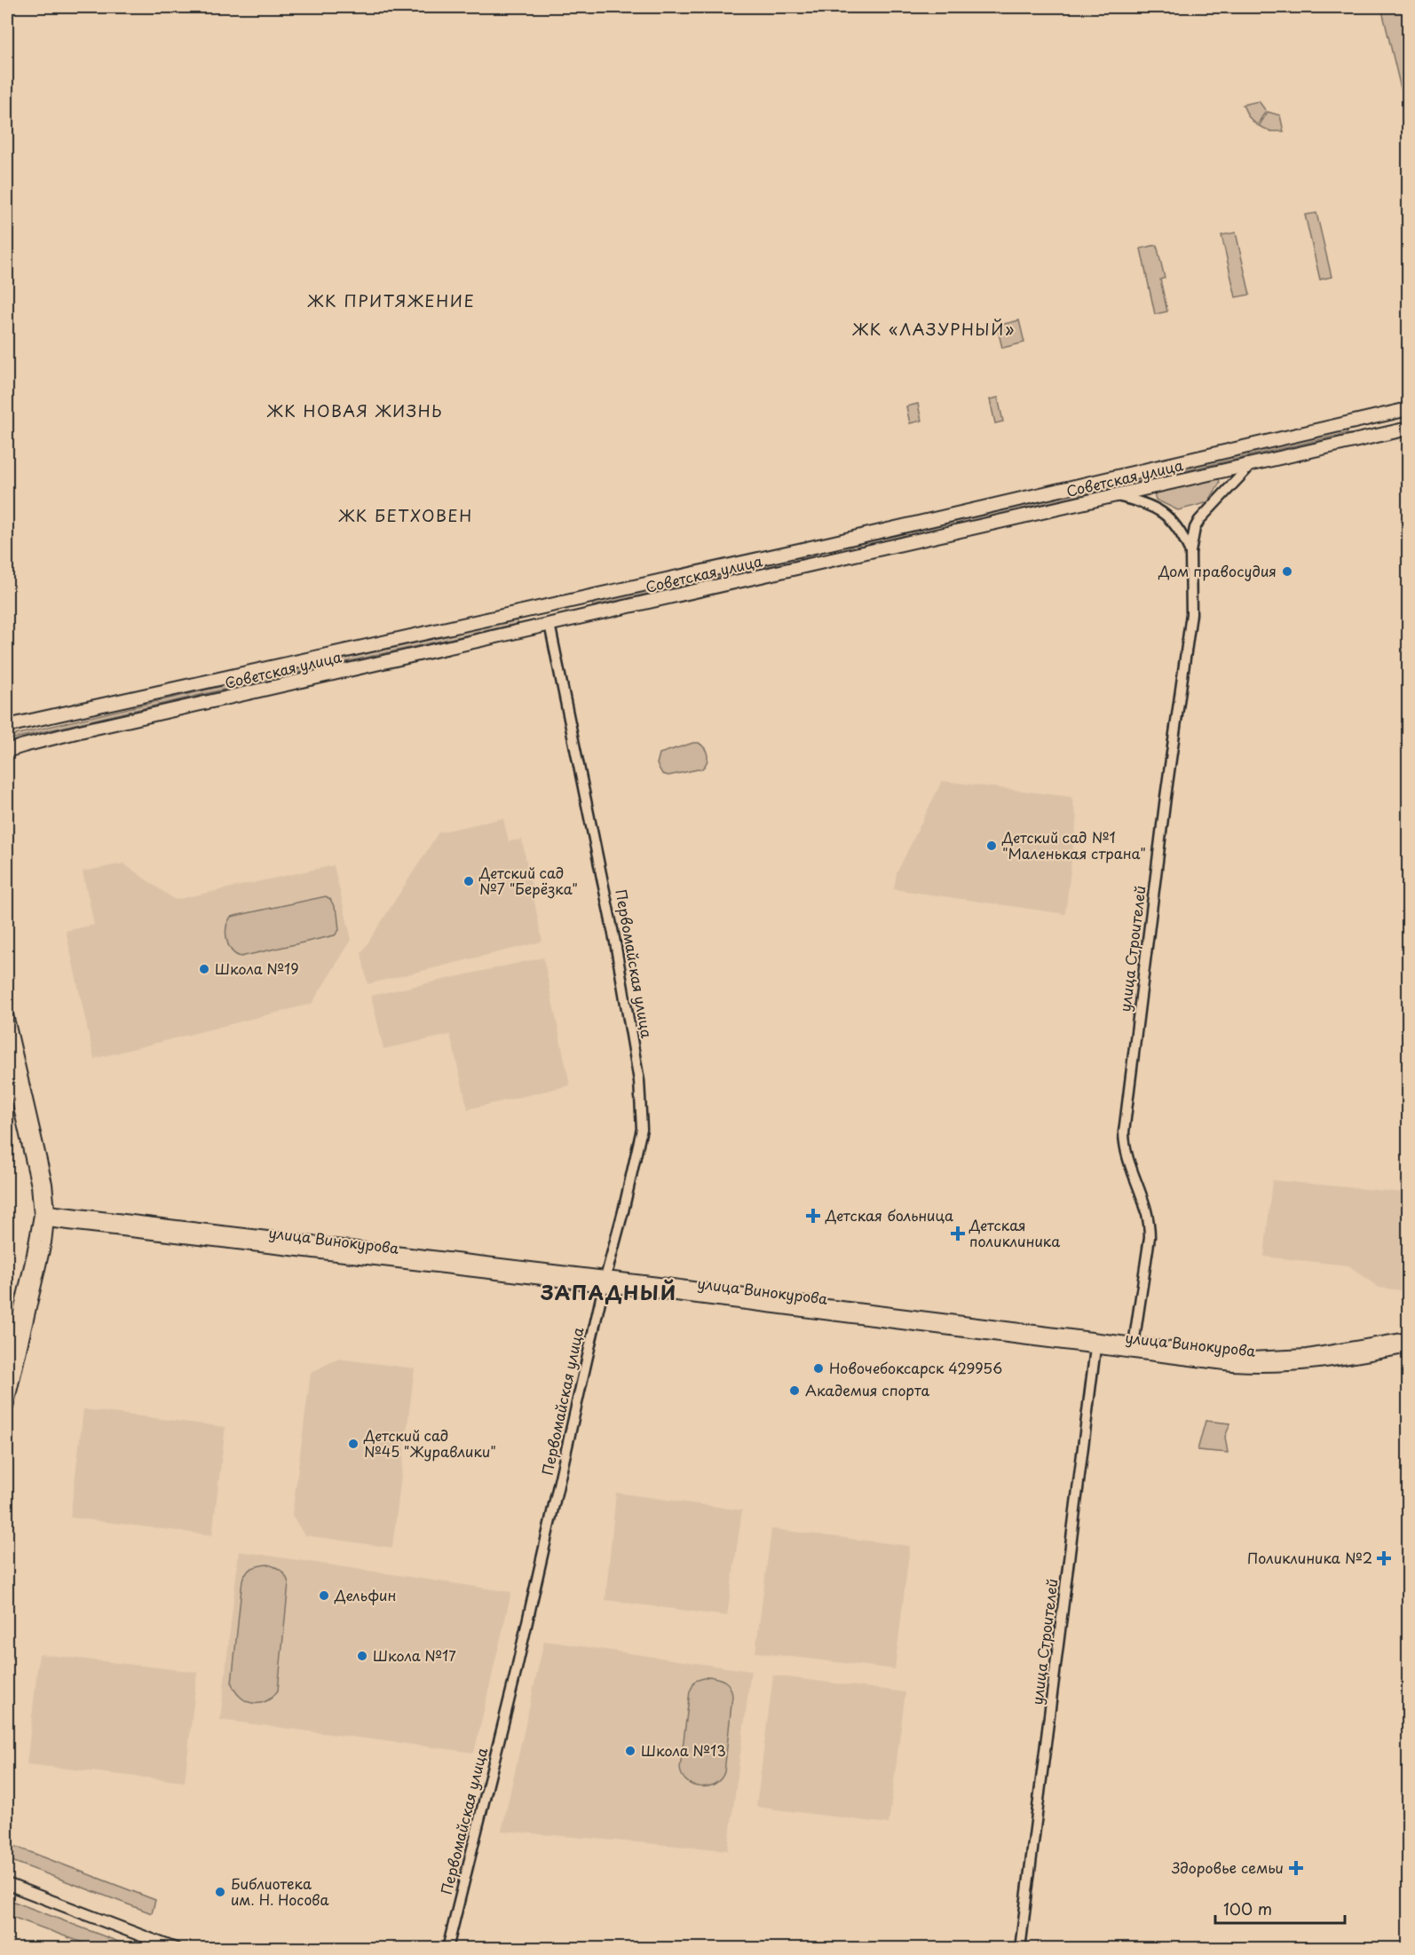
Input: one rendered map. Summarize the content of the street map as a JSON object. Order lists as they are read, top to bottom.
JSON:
{
  "streets": {
    "main road": ["Советская улица", "Первомайская улица", "улица Винокурова"],
    "street": ["улица Строителей"]
  },
  "crossings": [
    ["Советская улица", "улица Строителей"],
    ["Советская улица", "Первомайская улица"],
    ["улица Строителей", "улица Винокурова"],
    ["Первомайская улица", "улица Винокурова"]
  ],
  "districts": [
    "ЖК ПРИТЯЖЕНИЕ",
    "ЖК «ЛАЗУРНЫЙ»",
    "ЖК НОВАЯ ЖИЗНЬ",
    "ЖК БЕТХОВЕН",
    "ЗАПАДНЫЙ"
  ],
  "places": {
    "other": [
      "Дом правосудия",
      "Детский сад №1 \"Маленькая страна\"",
      "Детский сад №7 \"Берёзка\"",
      "Школа №19",
      "Новочебоксарск 429956",
      "Академия спорта",
      "Детский сад №45 \"Журавлики\"",
      "Дельфин",
      "Школа №17",
      "Школа №13",
      "Библиотека им. Н. Носова"
    ],
    "health": [
      "Детская больница",
      "Детская поликлиника",
      "Поликлиника №2",
      "Здоровье семьи"
    ]
  },
  "scale_bar": "100 m"
}
